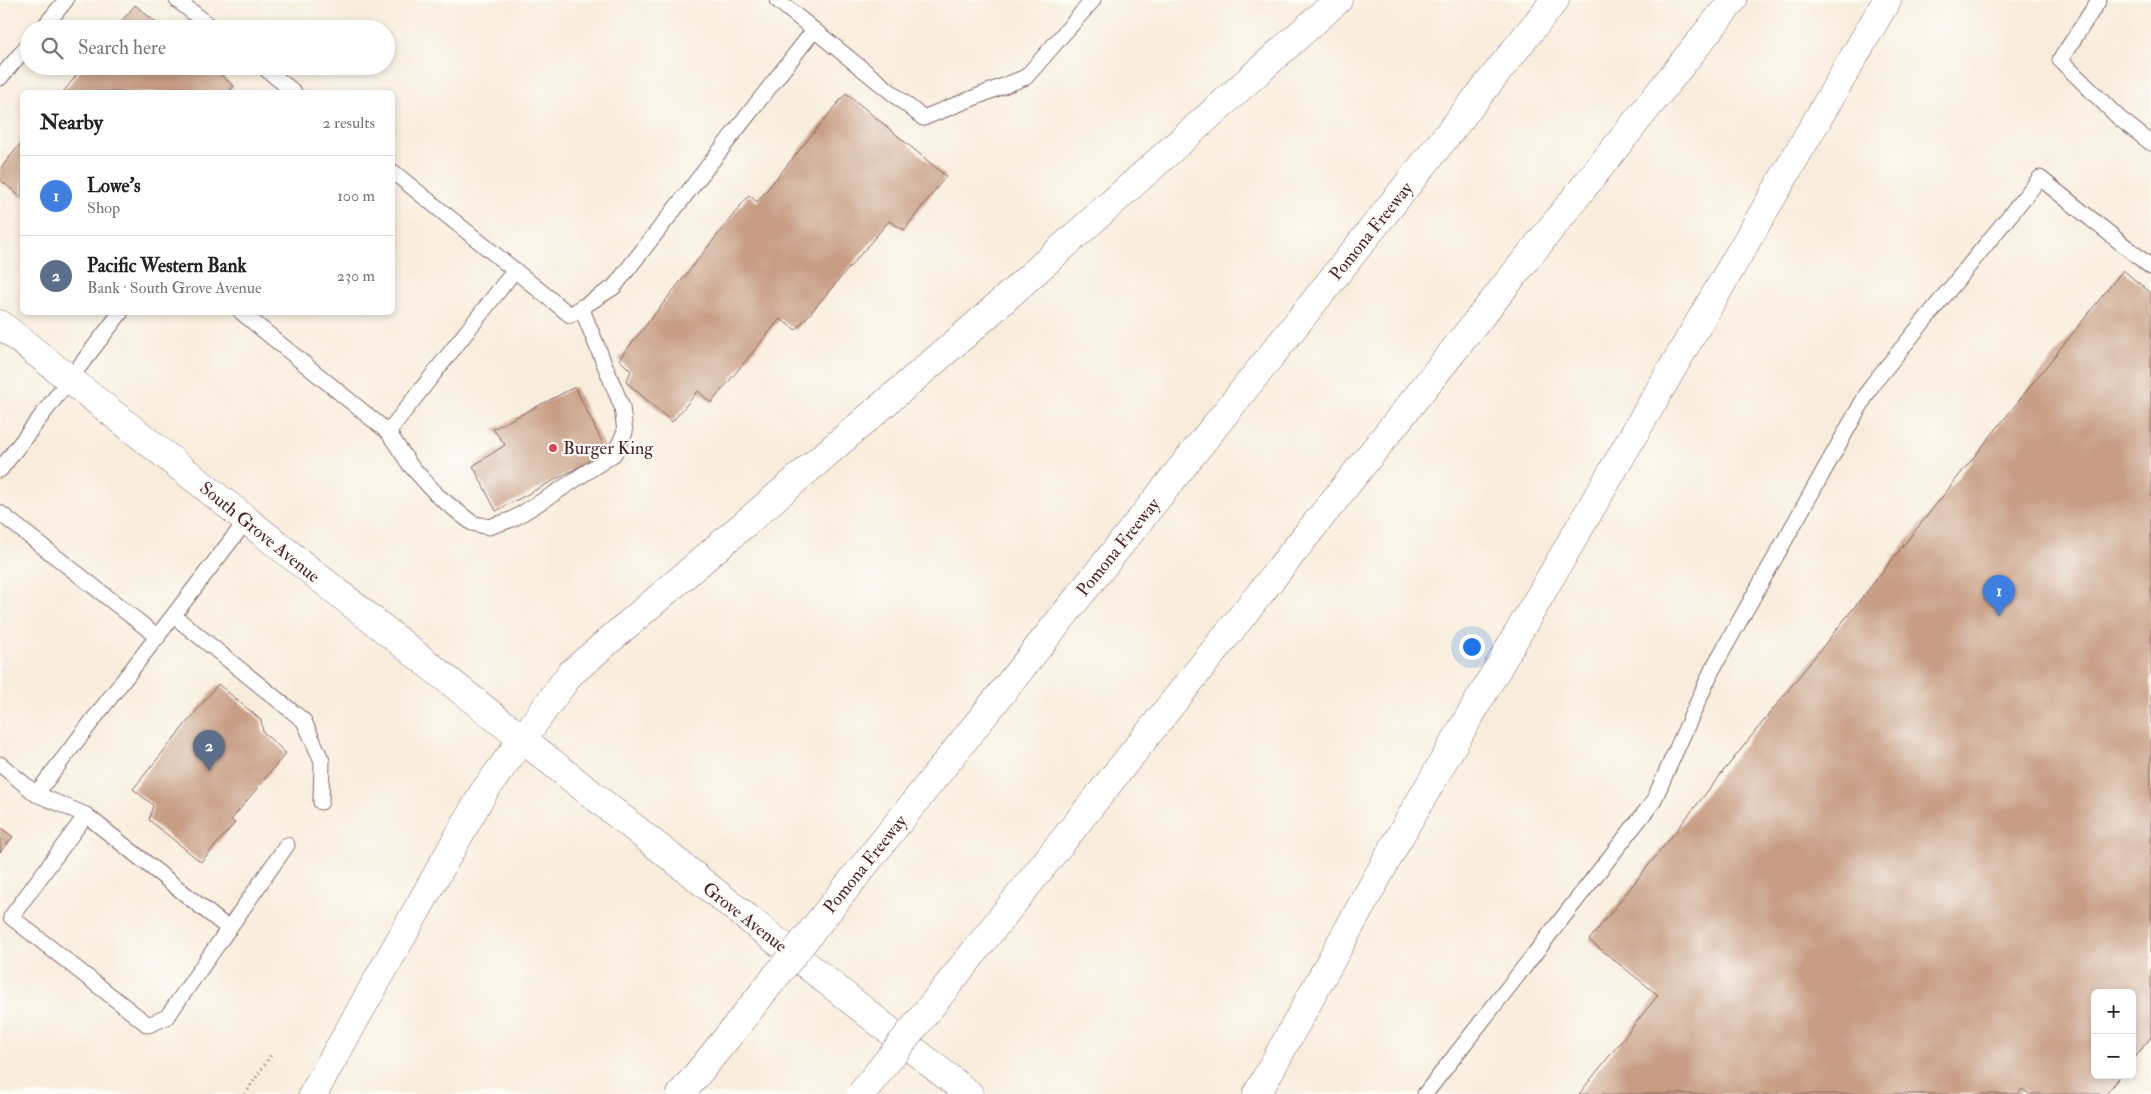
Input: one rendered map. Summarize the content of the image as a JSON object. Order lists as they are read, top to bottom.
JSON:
{
  "streets": {
    "main road": ["Pomona Freeway", "South Grove Avenue", "Grove Avenue"]
  },
  "crossings": [
    ["South Grove Avenue", "Grove Avenue"]
  ],
  "places": ["Burger King"],
  "page": {
    "search": "Search here",
    "heading": ["Nearby", "2 results"],
    "list": [
      {
        "mark": "1",
        "name": "Lowe's",
        "note": "Shop",
        "value": "100 m"
      },
      {
        "mark": "2",
        "name": "Pacific Western Bank",
        "note": "Bank · South Grove Avenue",
        "value": "230 m"
      }
    ],
    "pins": ["1", "2"],
    "map_buttons": ["+", "−"]
  }
}
